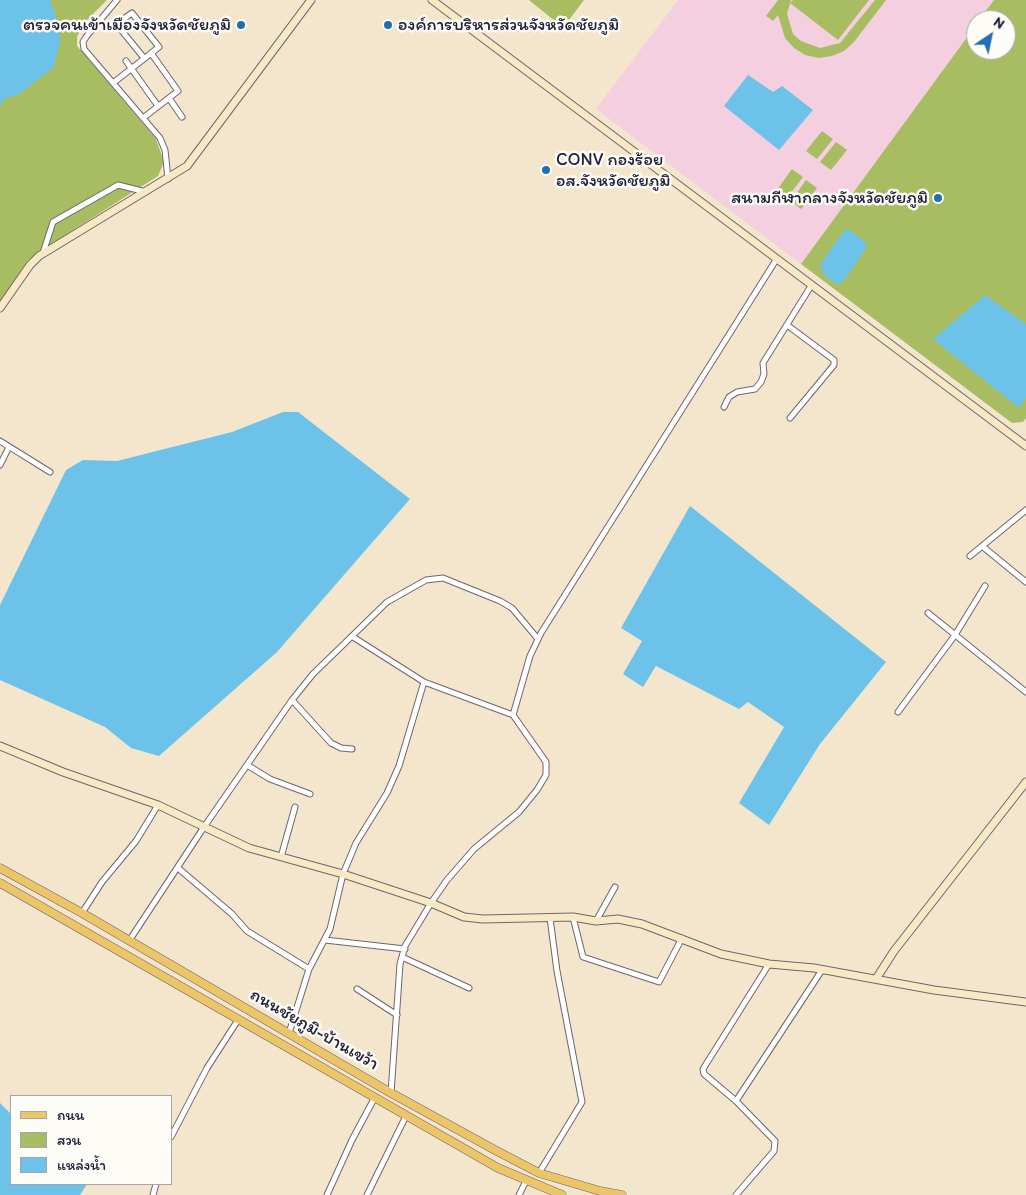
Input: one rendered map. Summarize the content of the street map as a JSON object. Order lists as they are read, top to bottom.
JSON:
{
  "streets": {
    "main road": ["ถนนชัยภูมิ-บ้านเขว้า"]
  },
  "places": [
    "ตรวจคนเข้าเมืองจังหวัดชัยภูมิ",
    "องค์การบริหารส่วนจังหวัดชัยภูมิ",
    "CONV กองร้อย อส.จังหวัดชัยภูมิ",
    "สนามกีฬากลางจังหวัดชัยภูมิ"
  ],
  "legend": ["ถนน", "สวน", "แหล่งน้ำ"],
  "north": "top right"
}
